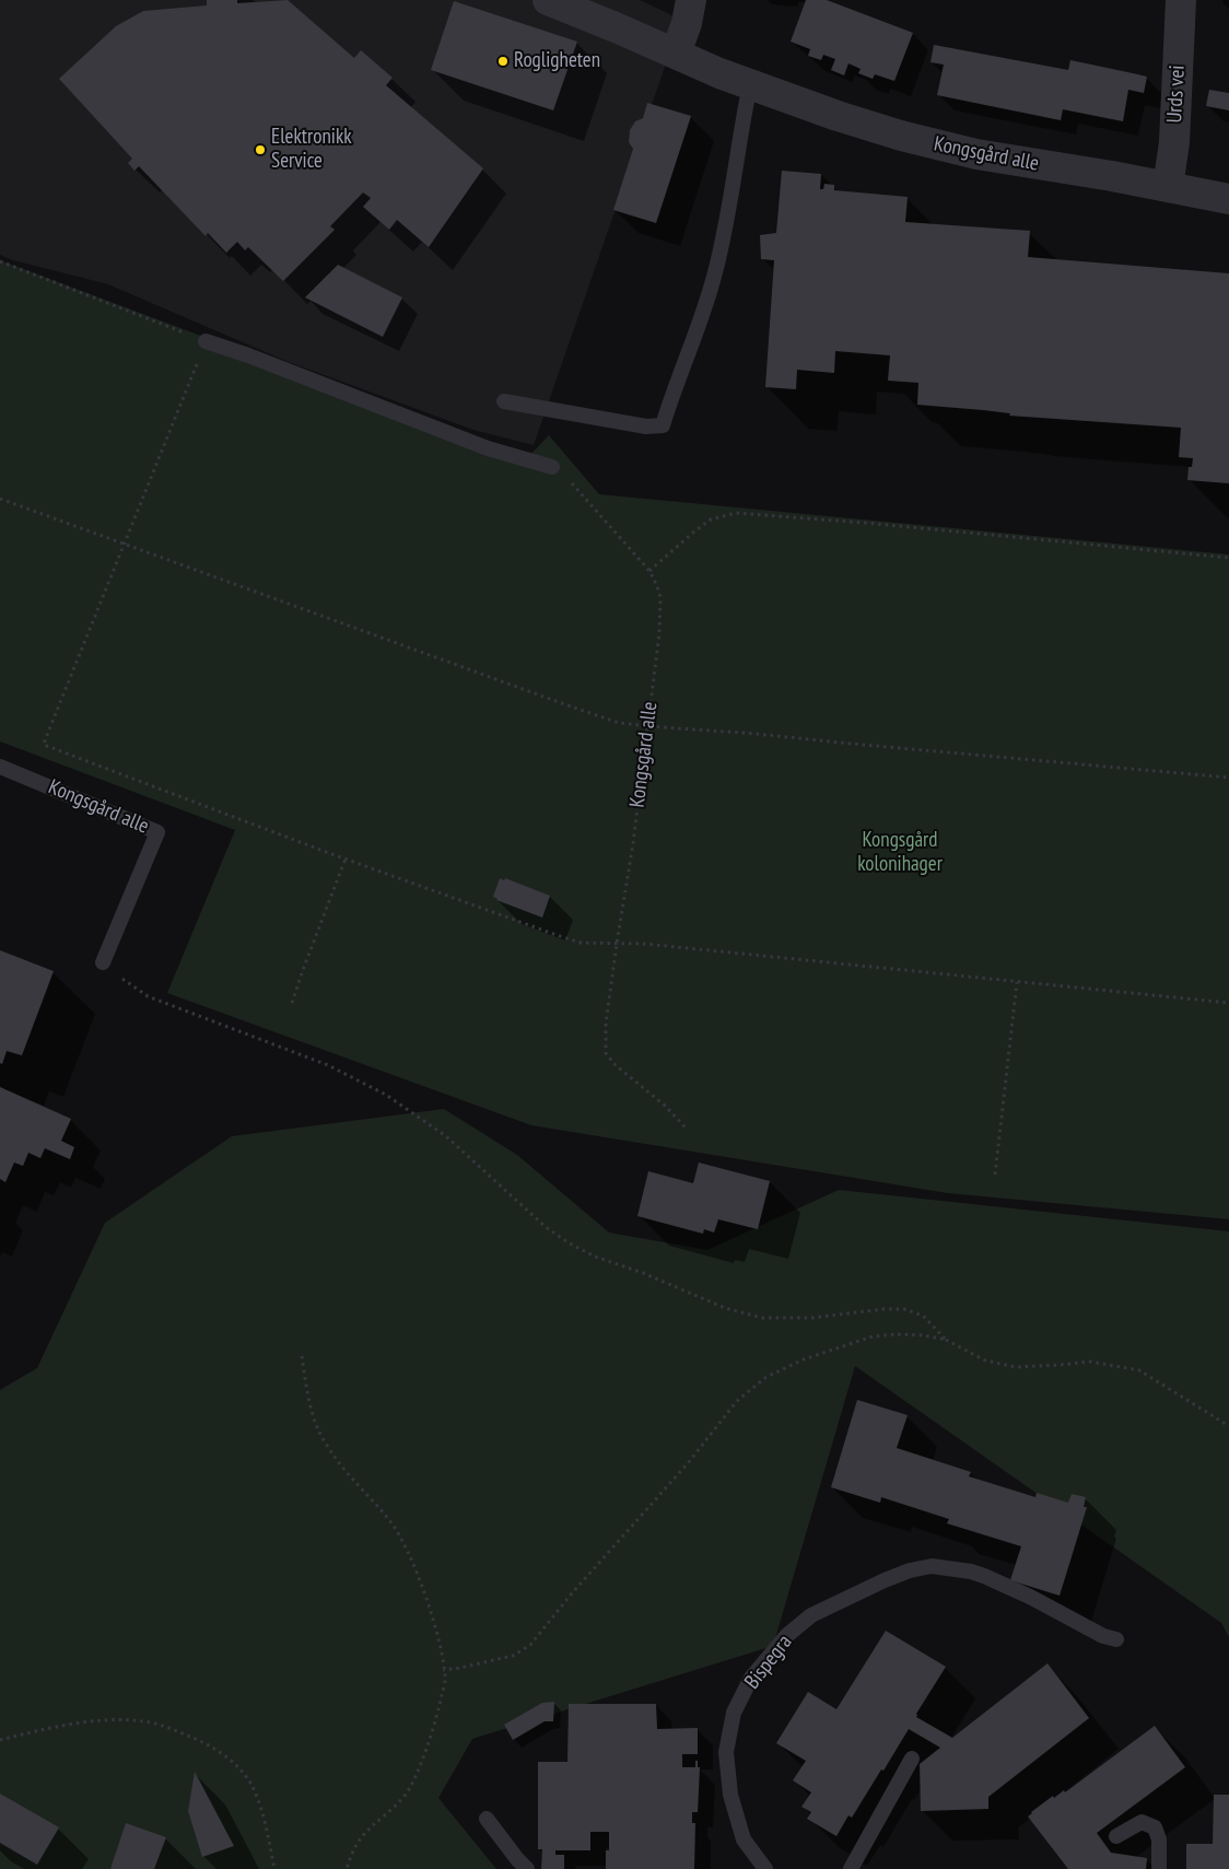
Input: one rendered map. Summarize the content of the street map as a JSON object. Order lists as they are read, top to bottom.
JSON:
{
  "streets": {
    "street": ["Urds vei", "Kongsgård alle"],
    "lane": ["Bispegra"]
  },
  "crossings": [
    ["Urds vei", "Kongsgård alle"]
  ],
  "parks": ["Kongsgård kolonihager"],
  "places": ["Rogligheten", "Elektronikk Service"]
}
